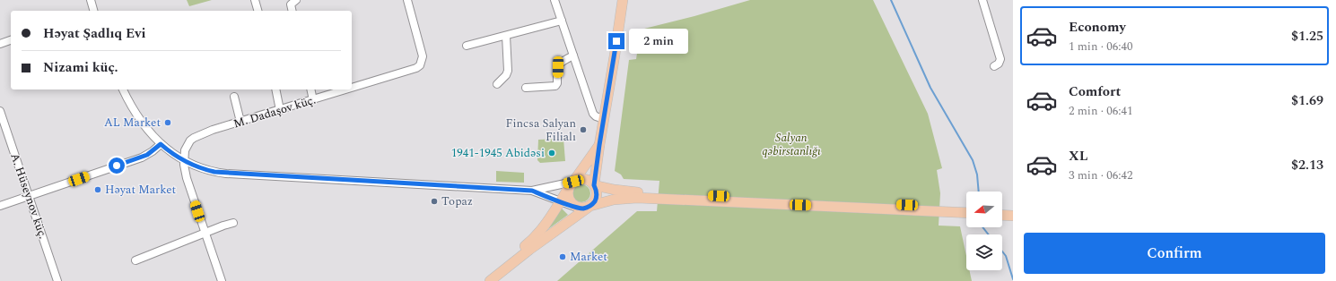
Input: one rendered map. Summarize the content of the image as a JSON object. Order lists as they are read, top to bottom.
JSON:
{
  "streets": {
    "street": ["M. Dadaşov küç.", "A. Hüseynov küç."]
  },
  "parks": ["Salyan qəbirstanlığı"],
  "places": [
    "AL Market",
    "Fincsa Salyan Filialı",
    "1941-1945 Abidəsi",
    "Həyat Market",
    "Topaz",
    "Market"
  ],
  "north": "left",
  "page": {
    "list": [
      {
        "name": "Economy",
        "note": "1 min · 06:40",
        "value": "$1.25"
      },
      {
        "name": "Comfort",
        "note": "2 min · 06:41",
        "value": "$1.69"
      },
      {
        "name": "XL",
        "note": "3 min · 06:42",
        "value": "$2.13"
      }
    ],
    "banner": ["Həyat Şadlıq Evi", "Nizami küç."],
    "bubble": "2 min",
    "buttons": "Confirm"
  }
}
